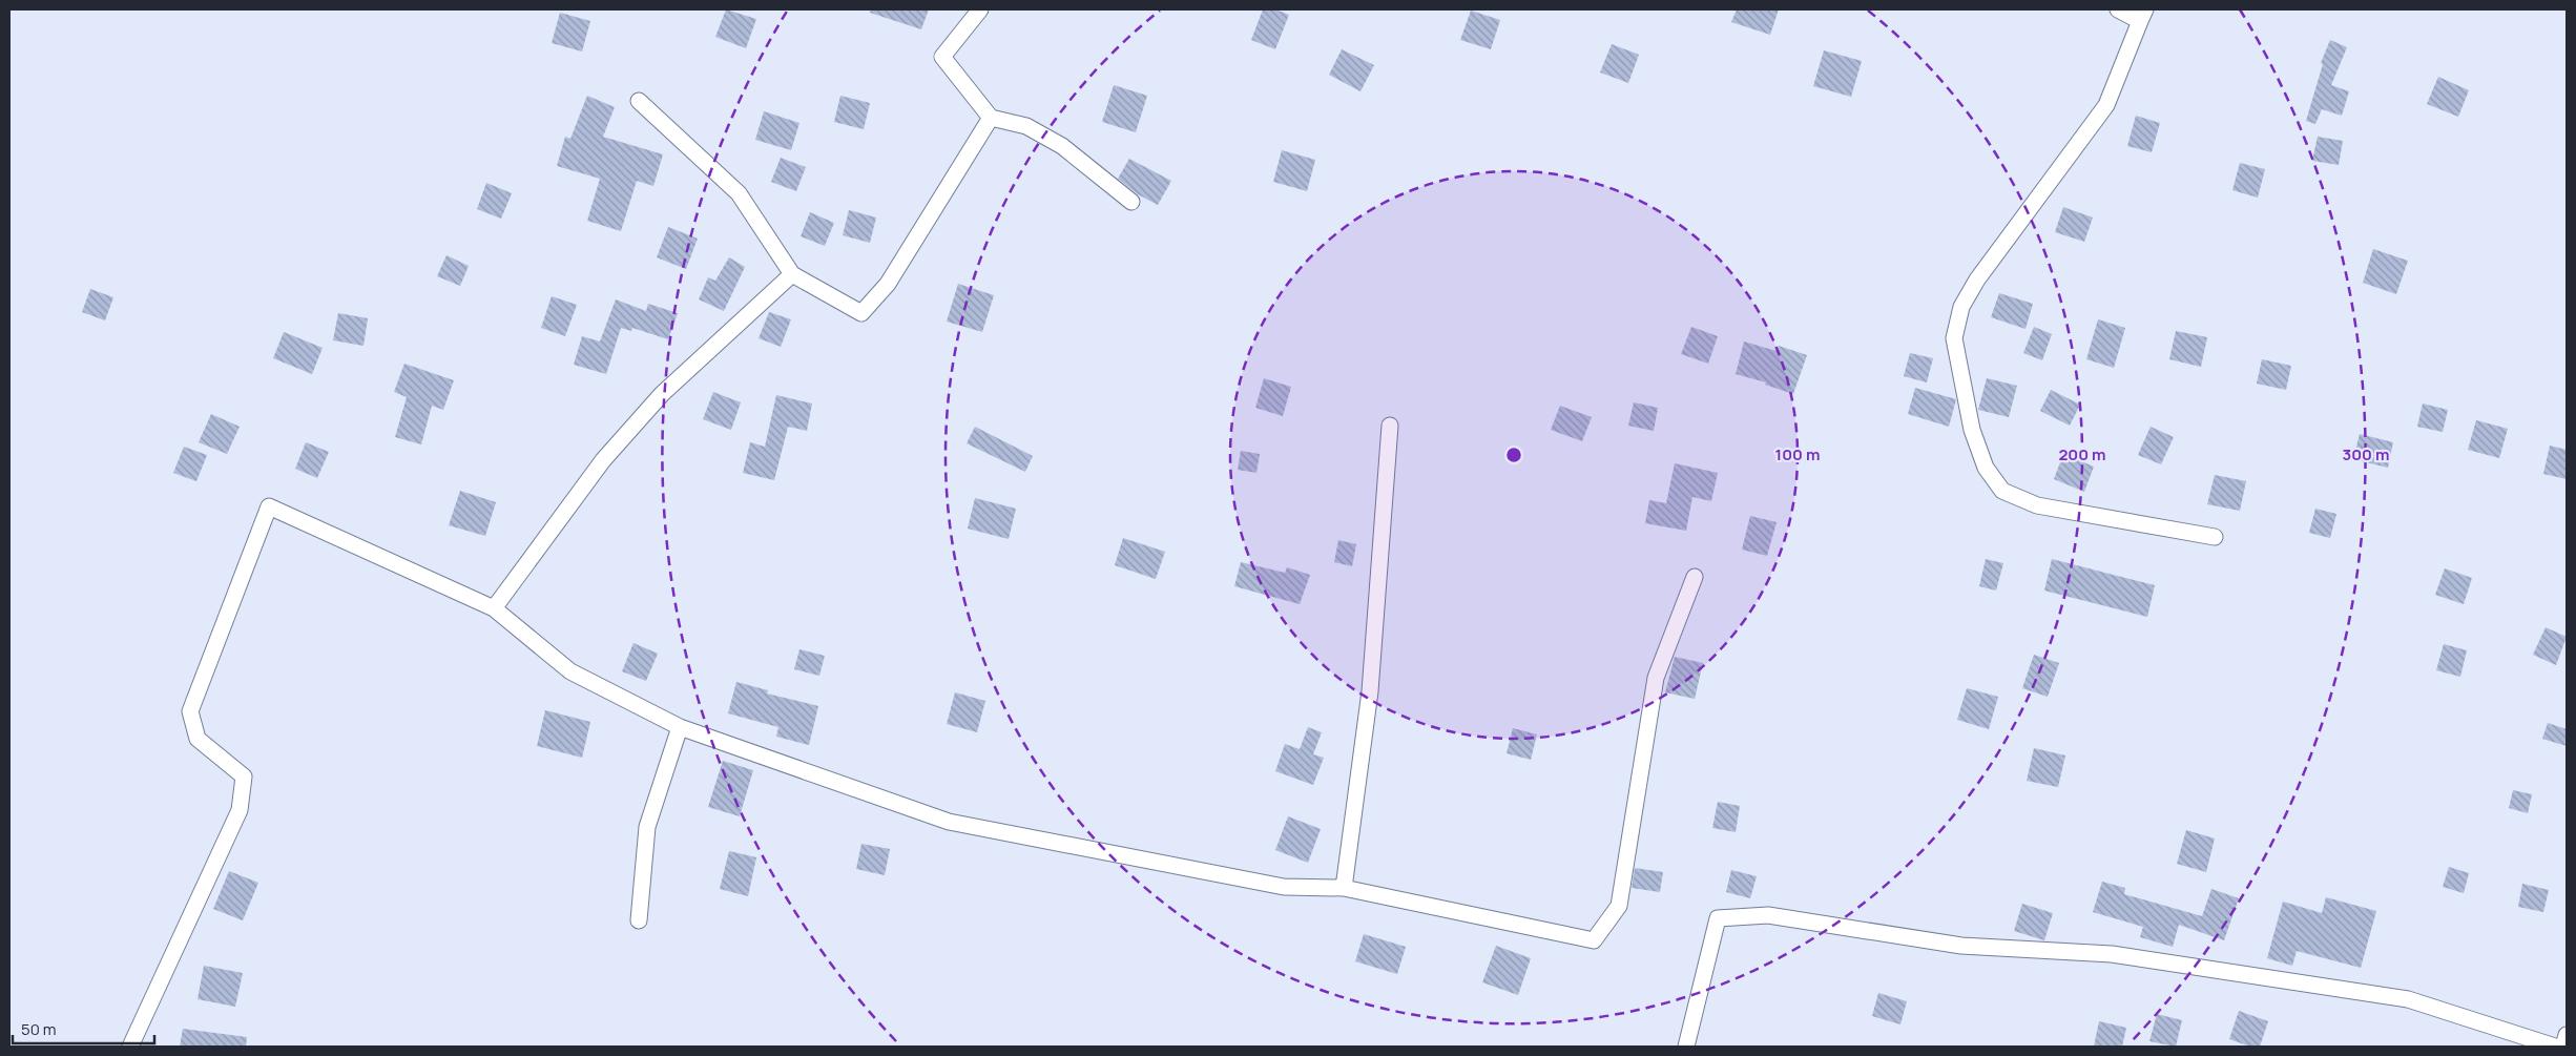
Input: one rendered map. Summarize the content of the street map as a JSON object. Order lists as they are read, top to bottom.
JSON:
{
  "scale_bar": "50 m",
  "rings": ["100 m", "200 m", "300 m"]
}
